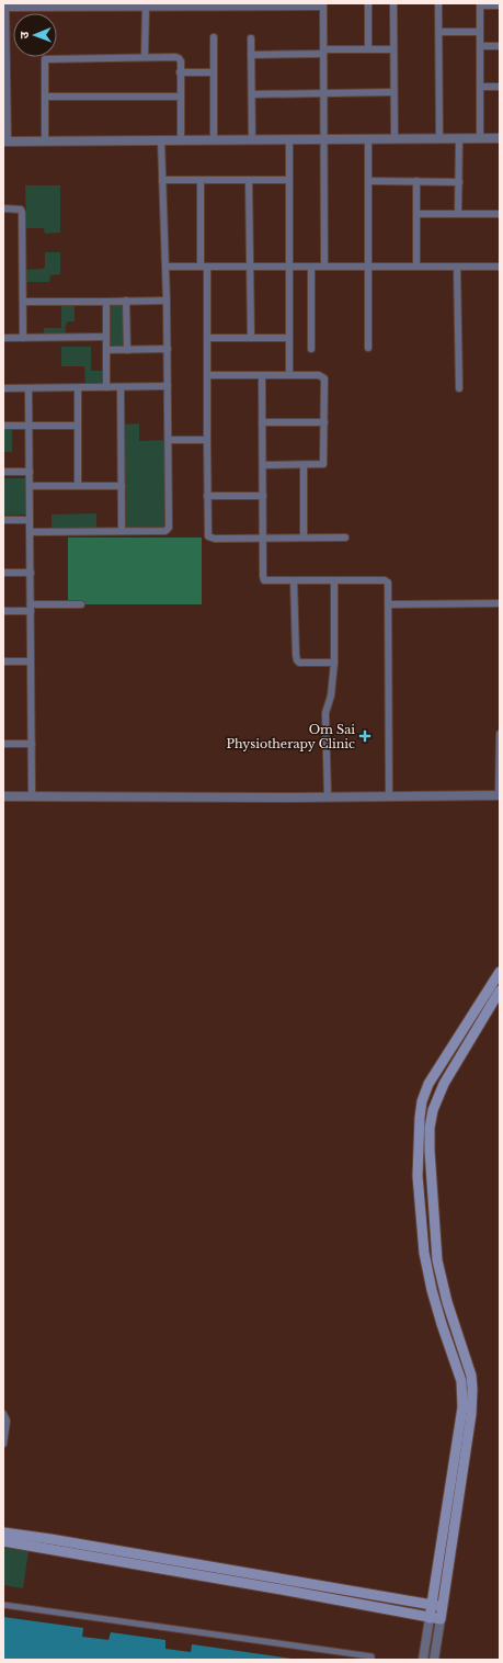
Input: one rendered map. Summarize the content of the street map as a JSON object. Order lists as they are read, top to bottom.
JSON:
{
  "places": {
    "health": ["Om Sai Physiotherapy Clinic"]
  },
  "north": "left"
}
